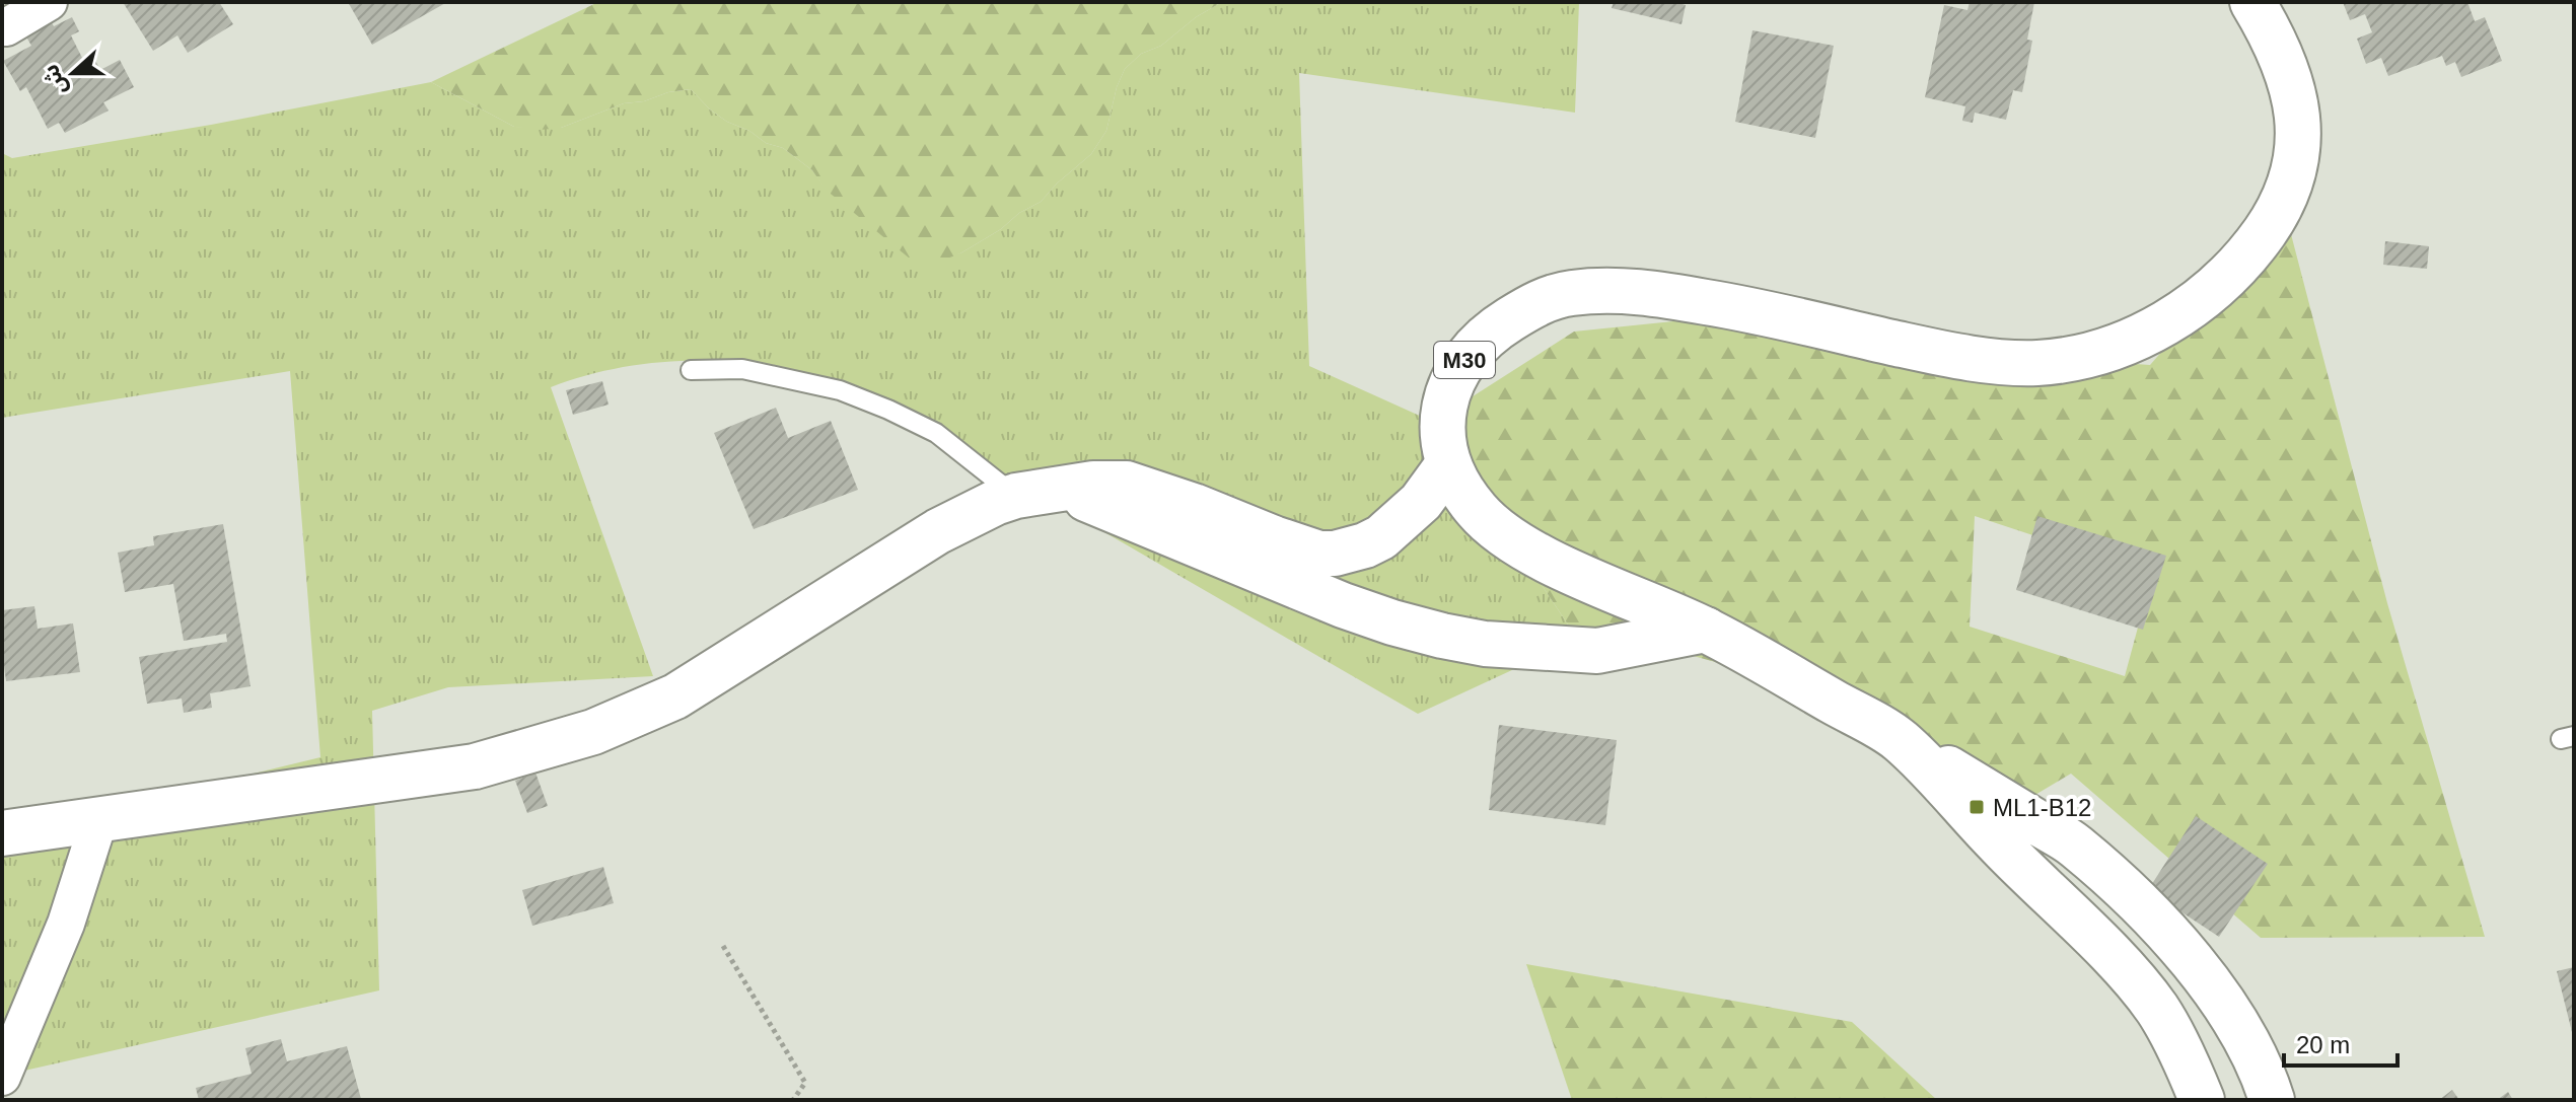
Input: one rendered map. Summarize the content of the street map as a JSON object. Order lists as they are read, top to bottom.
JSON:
{
  "streets": {
    "main road": ["M30"]
  },
  "places": {
    "transit": ["ML1-B12"]
  },
  "scale_bar": "20 m",
  "north": "left"
}
